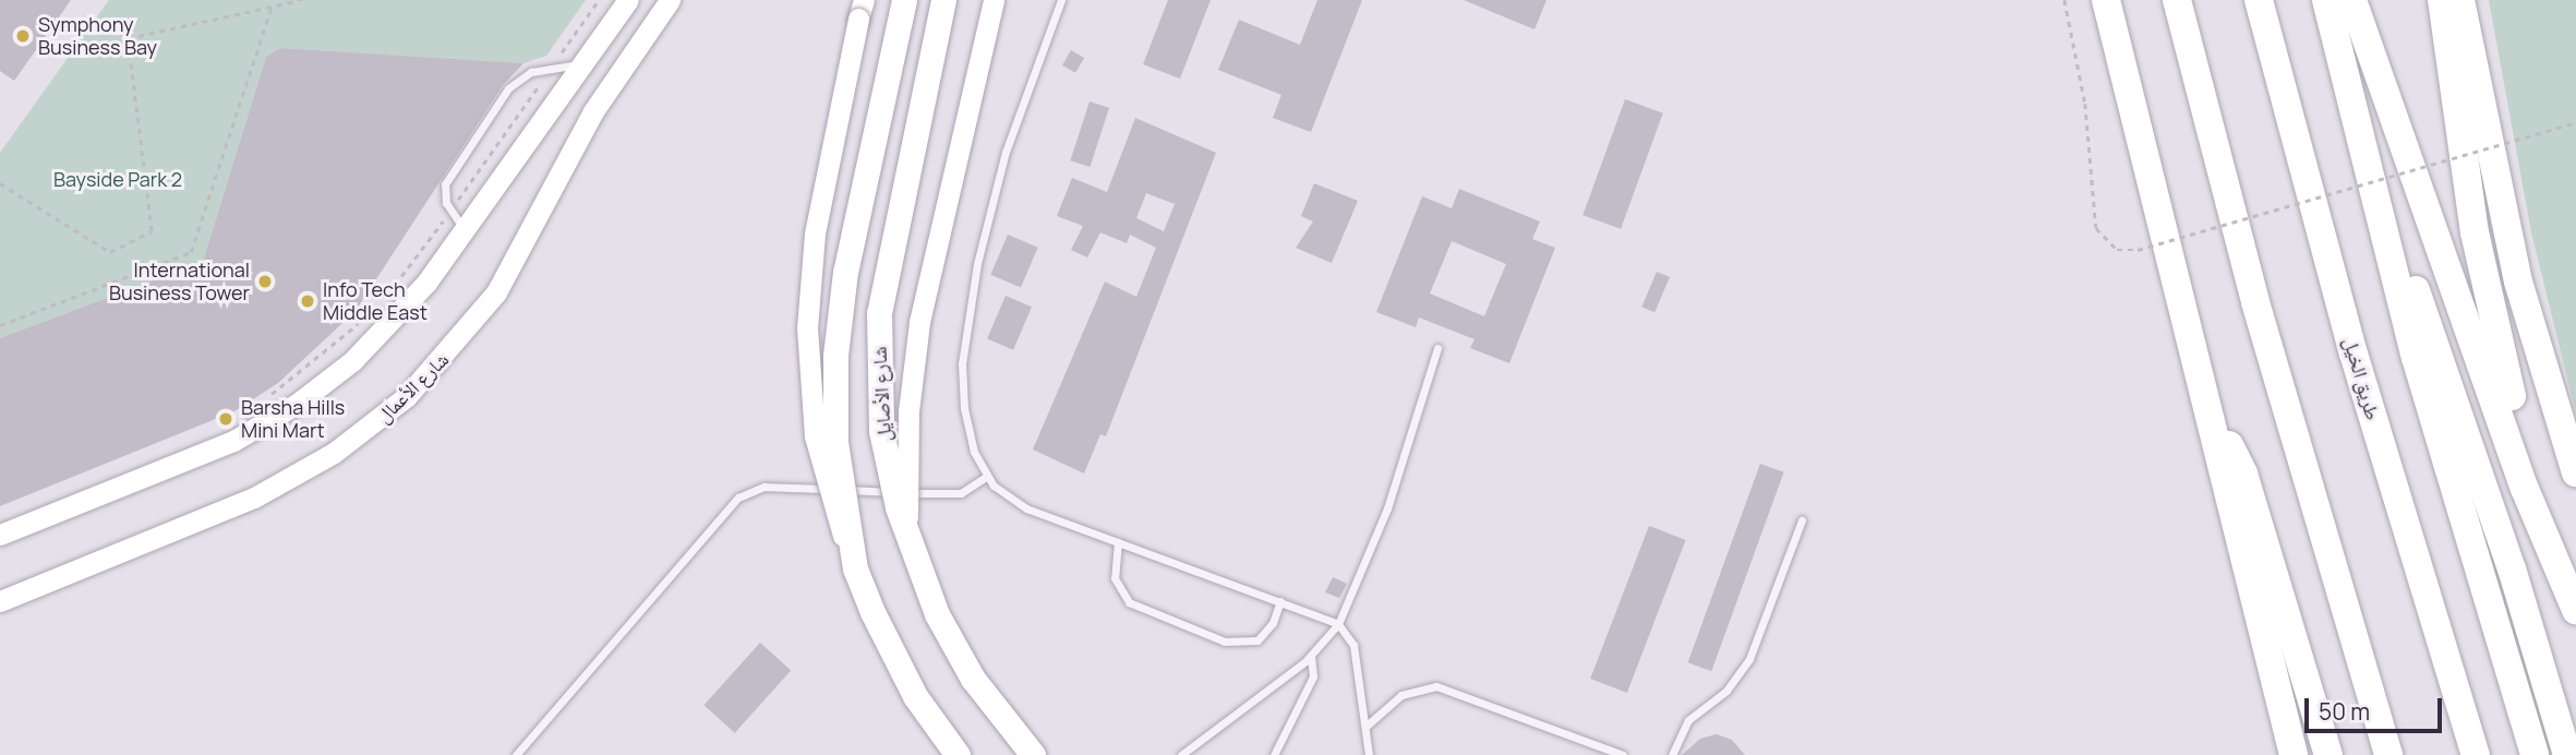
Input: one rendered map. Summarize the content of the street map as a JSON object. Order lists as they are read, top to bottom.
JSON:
{
  "streets": {
    "highway": ["طريق الخيل"],
    "main road": ["شارع الأصايل"],
    "street": ["شارع الأعمال"]
  },
  "parks": ["Bayside Park 2"],
  "places": [
    "Symphony Business Bay",
    "International Business Tower",
    "Info Tech Middle East",
    "Barsha Hills Mini Mart"
  ],
  "scale_bar": "50 m"
}
